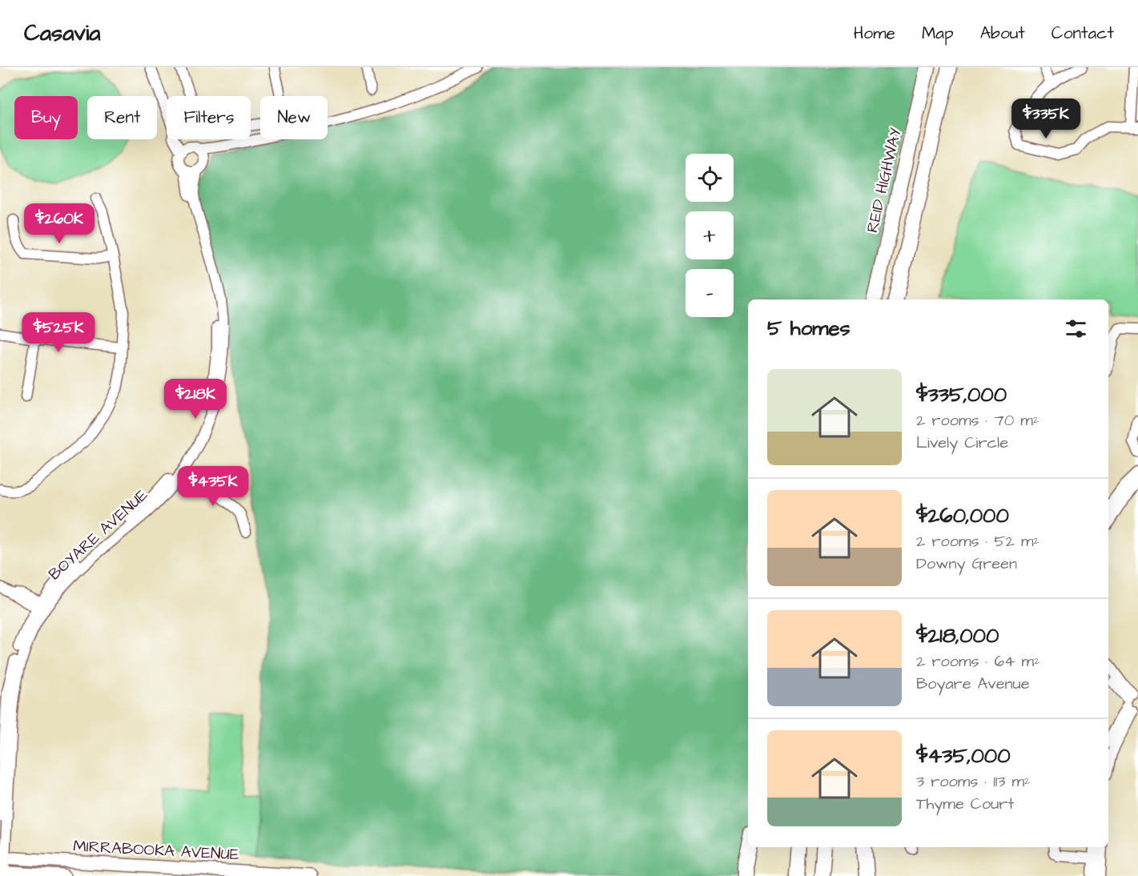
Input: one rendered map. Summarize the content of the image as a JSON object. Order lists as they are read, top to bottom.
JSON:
{
  "streets": {
    "highway": ["REID HIGHWAY"],
    "main road": ["MIRRABOOKA AVENUE"],
    "street": ["BOYARE AVENUE"]
  },
  "crossings": [
    ["BOYARE AVENUE", "MIRRABOOKA AVENUE"]
  ],
  "page": {
    "header": "Casavia",
    "nav": [
      "Home",
      "Map",
      "About",
      "Contact"
    ],
    "chip": [
      "Buy",
      "Rent",
      "Filters",
      "New"
    ],
    "price": [
      "$335K",
      "$260K",
      "$525K",
      "$218K",
      "$435K"
    ],
    "map_buttons": ["+", "−"],
    "heading": "5 homes",
    "list": [
      {
        "name": "$335,000",
        "note": "2 rooms · 70 m² · Lively Circle"
      },
      {
        "name": "$260,000",
        "note": "2 rooms · 52 m² · Downy Green"
      },
      {
        "name": "$218,000",
        "note": "2 rooms · 64 m² · Boyare Avenue"
      },
      {
        "name": "$435,000",
        "note": "3 rooms · 113 m² · Thyme Court"
      }
    ]
  }
}
